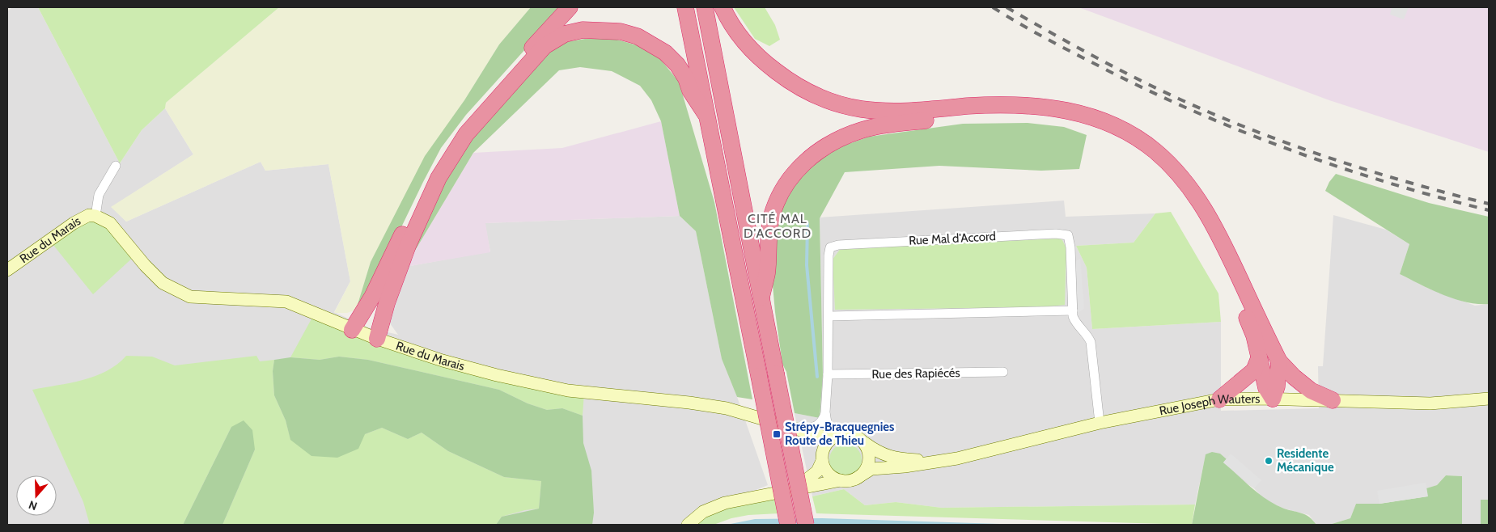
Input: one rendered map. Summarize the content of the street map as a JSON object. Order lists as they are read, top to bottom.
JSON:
{
  "streets": {
    "street": [
      "Rue Mal d'Accord",
      "Rue du Marais",
      "Rue des Rapiécés",
      "Rue Joseph Wauters"
    ]
  },
  "crossings": [
    ["Rue Mal d'Accord", "Rue du Marais"],
    ["Rue Mal d'Accord", "Rue des Rapiécés"],
    ["Rue Mal d'Accord", "Rue Joseph Wauters"],
    ["Rue du Marais", "Rue Joseph Wauters"]
  ],
  "districts": ["CITÉ MAL D'ACCORD"],
  "places": {
    "transit": ["Strépy-Bracquegnies Route de Thieu"],
    "other": ["Residente Mécanique"]
  },
  "north": "bottom"
}
